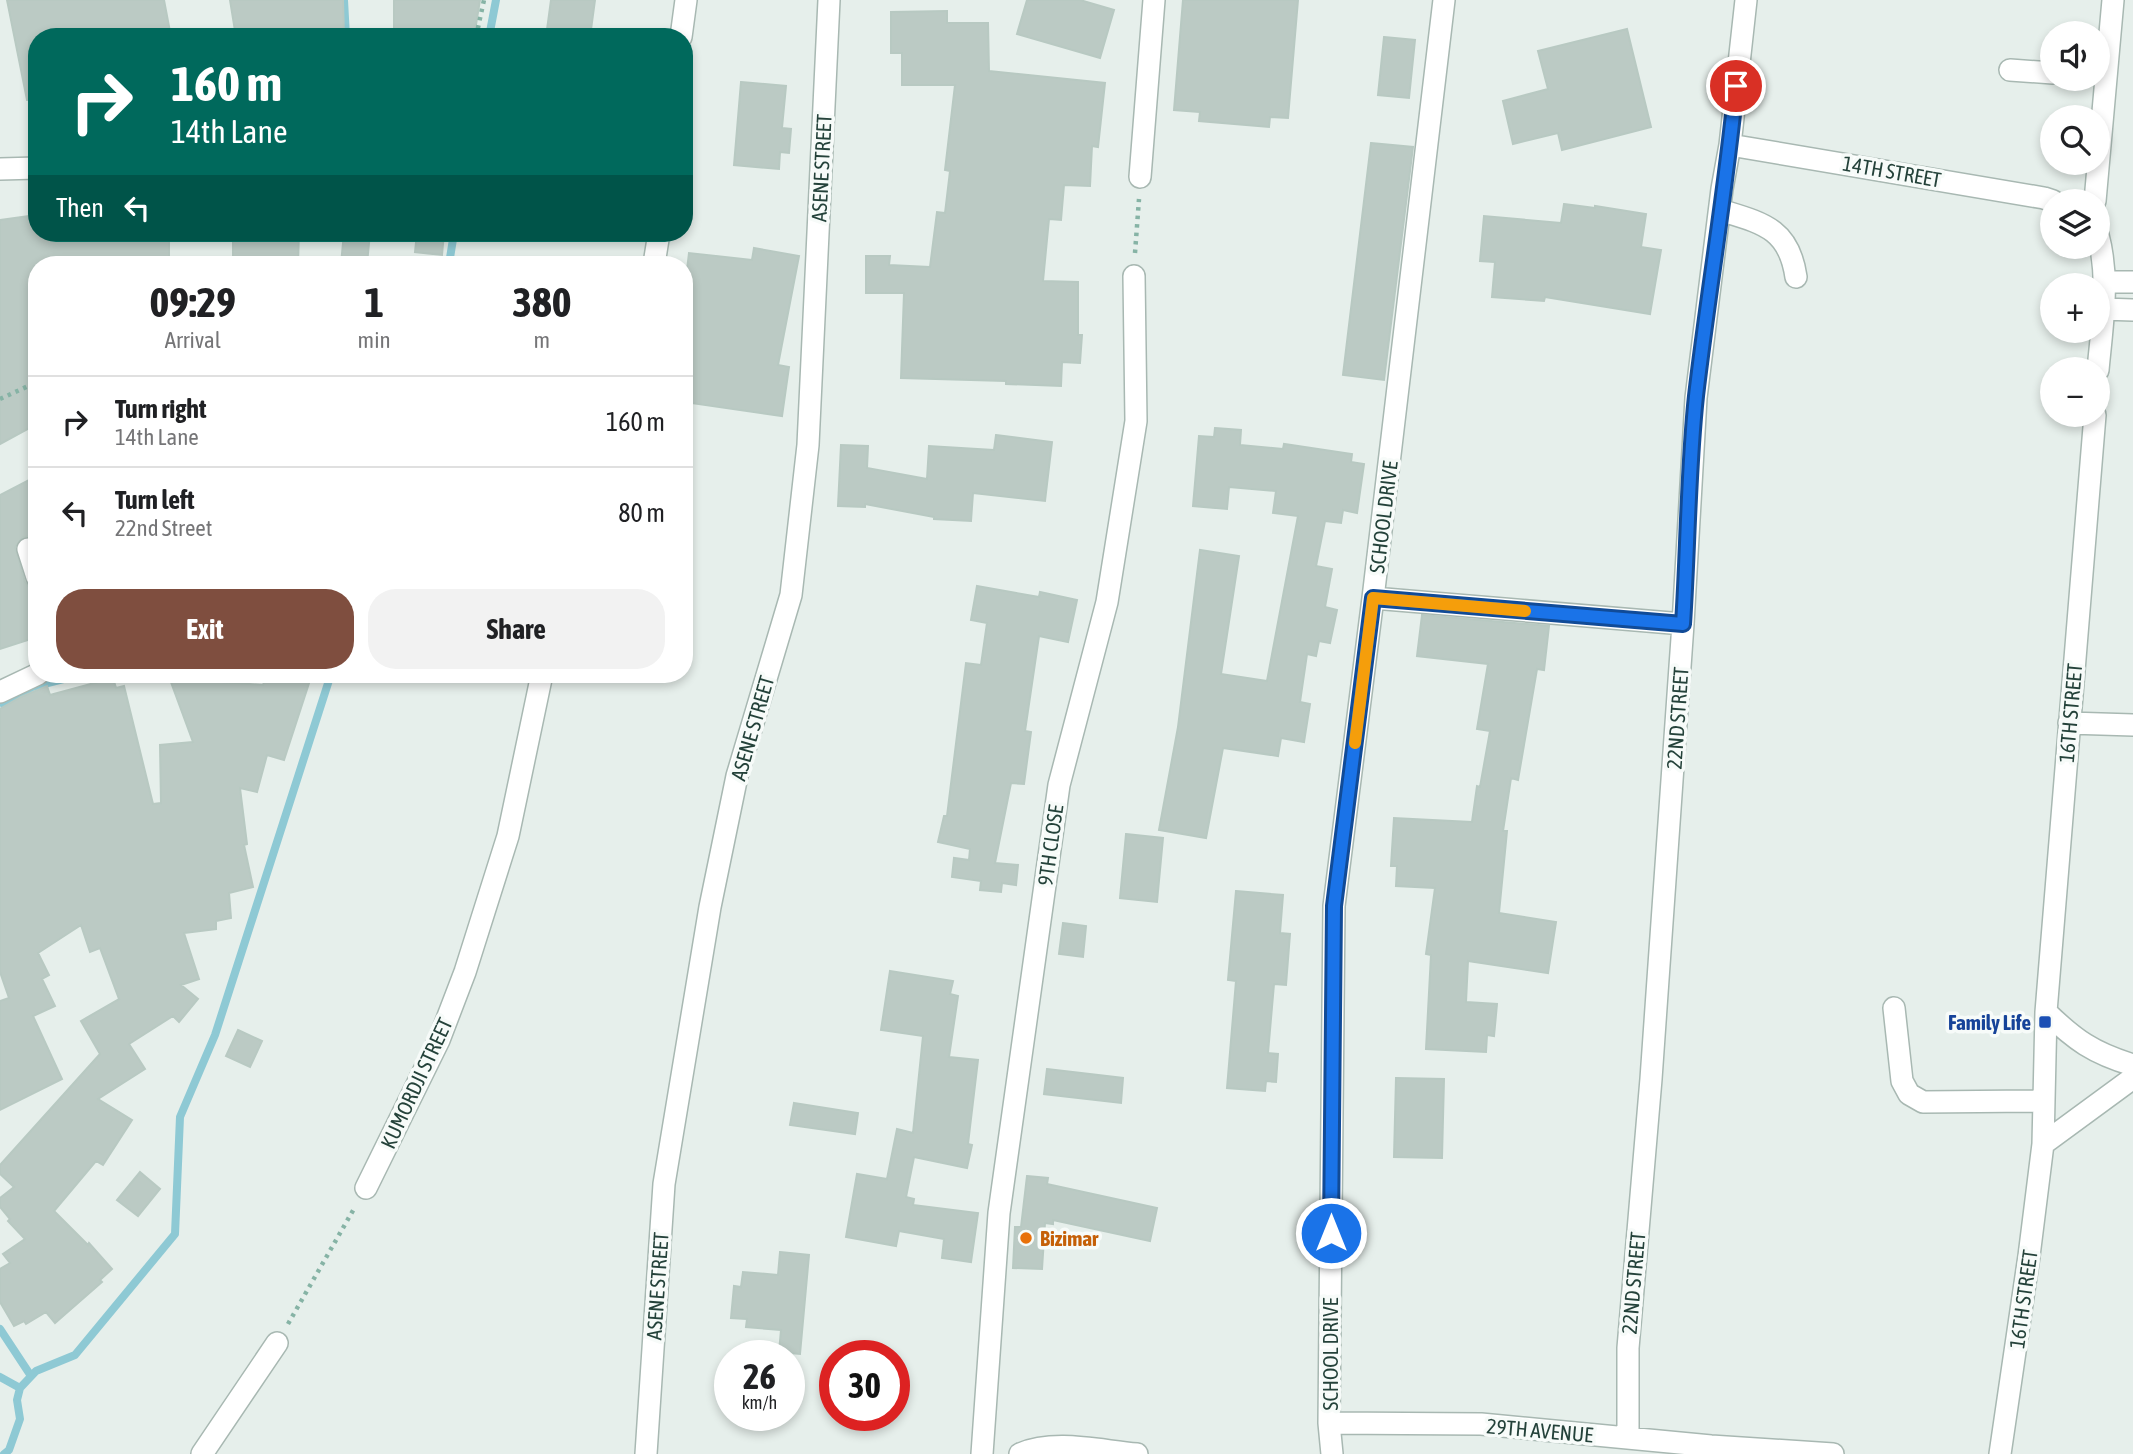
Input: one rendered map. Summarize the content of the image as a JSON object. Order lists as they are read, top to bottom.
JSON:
{
  "streets": {
    "street": [
      "ASENE STREET",
      "14TH STREET",
      "SCHOOL DRIVE",
      "16TH STREET",
      "22ND STREET",
      "9TH CLOSE",
      "KUMORDJI STREET",
      "29TH AVENUE"
    ]
  },
  "crossings": [
    ["14TH STREET", "22ND STREET"],
    ["SCHOOL DRIVE", "29TH AVENUE"],
    ["22ND STREET", "29TH AVENUE"]
  ],
  "places": {
    "transit": ["Family Life"],
    "other": ["Bizimar"]
  },
  "page": {
    "map_buttons": ["+", "−"],
    "turn": ["160 m", "14th Lane"],
    "then": "Then",
    "eta": [
      "09:29",
      "Arrival",
      "1",
      "min",
      "380",
      "m"
    ],
    "list": [
      {
        "name": "Turn right",
        "note": "14th Lane",
        "value": "160 m"
      },
      {
        "name": "Turn left",
        "note": "22nd Street",
        "value": "80 m"
      }
    ],
    "buttons": ["Exit", "Share"],
    "speed": "26 km/h",
    "limit": "30"
  }
}
